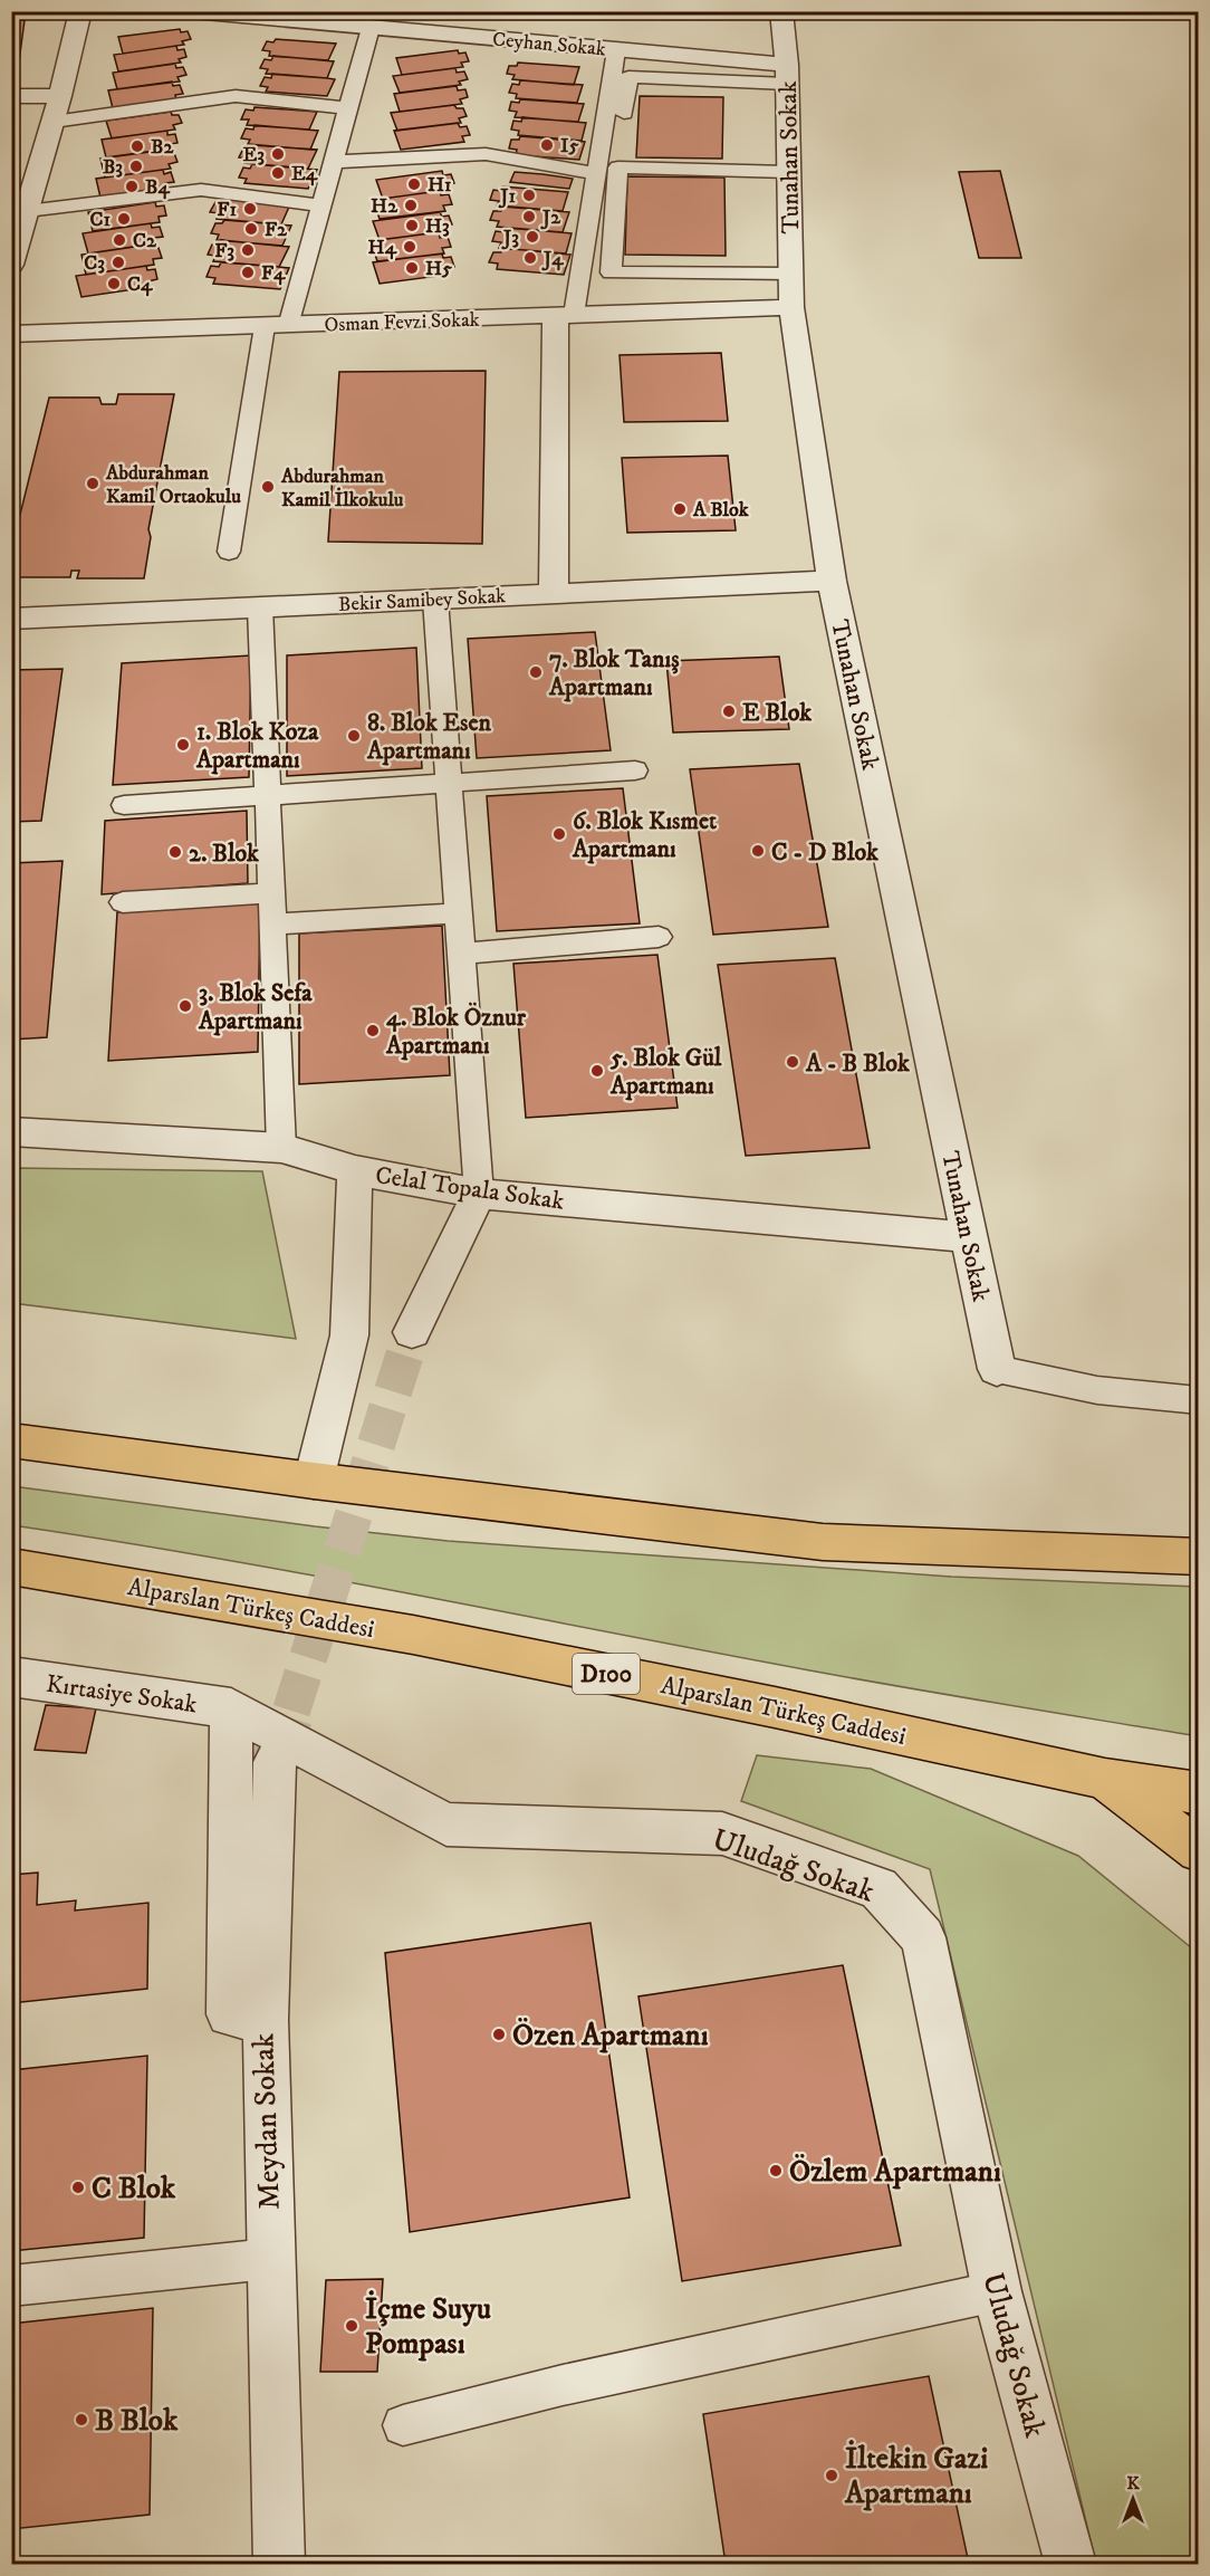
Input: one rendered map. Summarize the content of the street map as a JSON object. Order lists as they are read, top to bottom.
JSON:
{
  "streets": {
    "highway": ["Alparslan Türkeş Caddesi", "D100"],
    "street": [
      "Ceyhan Sokak",
      "Tunahan Sokak",
      "Osman Fevzi Sokak",
      "Bekir Samibey Sokak",
      "Celal Topala Sokak",
      "Kırtasiye Sokak",
      "Uludağ Sokak",
      "Meydan Sokak"
    ]
  },
  "crossings": [
    ["Ceyhan Sokak", "Tunahan Sokak"],
    ["Tunahan Sokak", "Osman Fevzi Sokak"],
    ["Tunahan Sokak", "Bekir Samibey Sokak"],
    ["Tunahan Sokak", "Celal Topala Sokak"],
    ["Kırtasiye Sokak", "Uludağ Sokak"],
    ["Kırtasiye Sokak", "Meydan Sokak"],
    ["Uludağ Sokak", "Meydan Sokak"]
  ],
  "places": [
    "I5",
    "B2",
    "E3",
    "B3",
    "E4",
    "H1",
    "B4",
    "J1",
    "H2",
    "F1",
    "J2",
    "C1",
    "H3",
    "F2",
    "J3",
    "C2",
    "H4",
    "F3",
    "J4",
    "C3",
    "H5",
    "F4",
    "C4",
    "Abdurahman Kamil Ortaokulu",
    "Abdurahman Kamil İlkokulu",
    "A Blok",
    "7. Blok Tanış Apartmanı",
    "E Blok",
    "8. Blok Esen Apartmanı",
    "1. Blok Koza Apartmanı",
    "6. Blok Kısmet Apartmanı",
    "C - D Blok",
    "2. Blok",
    "3. Blok Sefa Apartmanı",
    "4. Blok Öznur Apartmanı",
    "A - B Blok",
    "5. Blok Gül Apartmanı",
    "Özen Apartmanı",
    "Özlem Apartmanı",
    "C Blok",
    "İçme Suyu Pompası",
    "B Blok",
    "İltekin Gazi Apartmanı"
  ],
  "north": "top"
}
